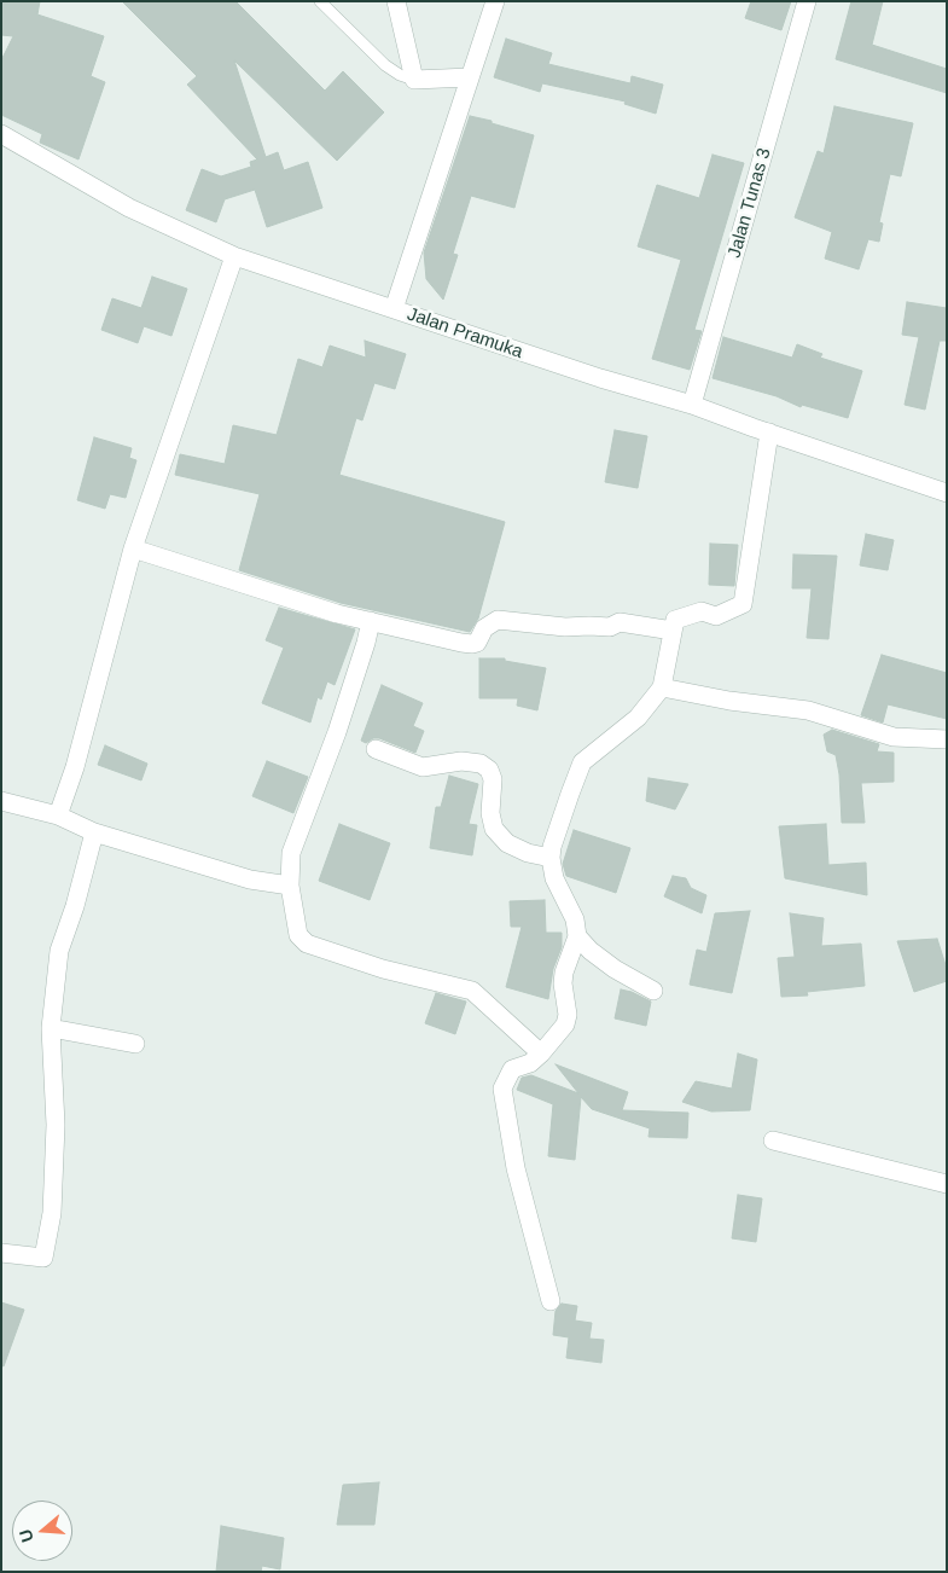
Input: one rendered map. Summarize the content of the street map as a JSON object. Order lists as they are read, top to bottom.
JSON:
{
  "streets": {
    "street": ["Jalan Tunas 3", "Jalan Pramuka"]
  },
  "crossings": [
    ["Jalan Tunas 3", "Jalan Pramuka"]
  ],
  "north": "left"
}
